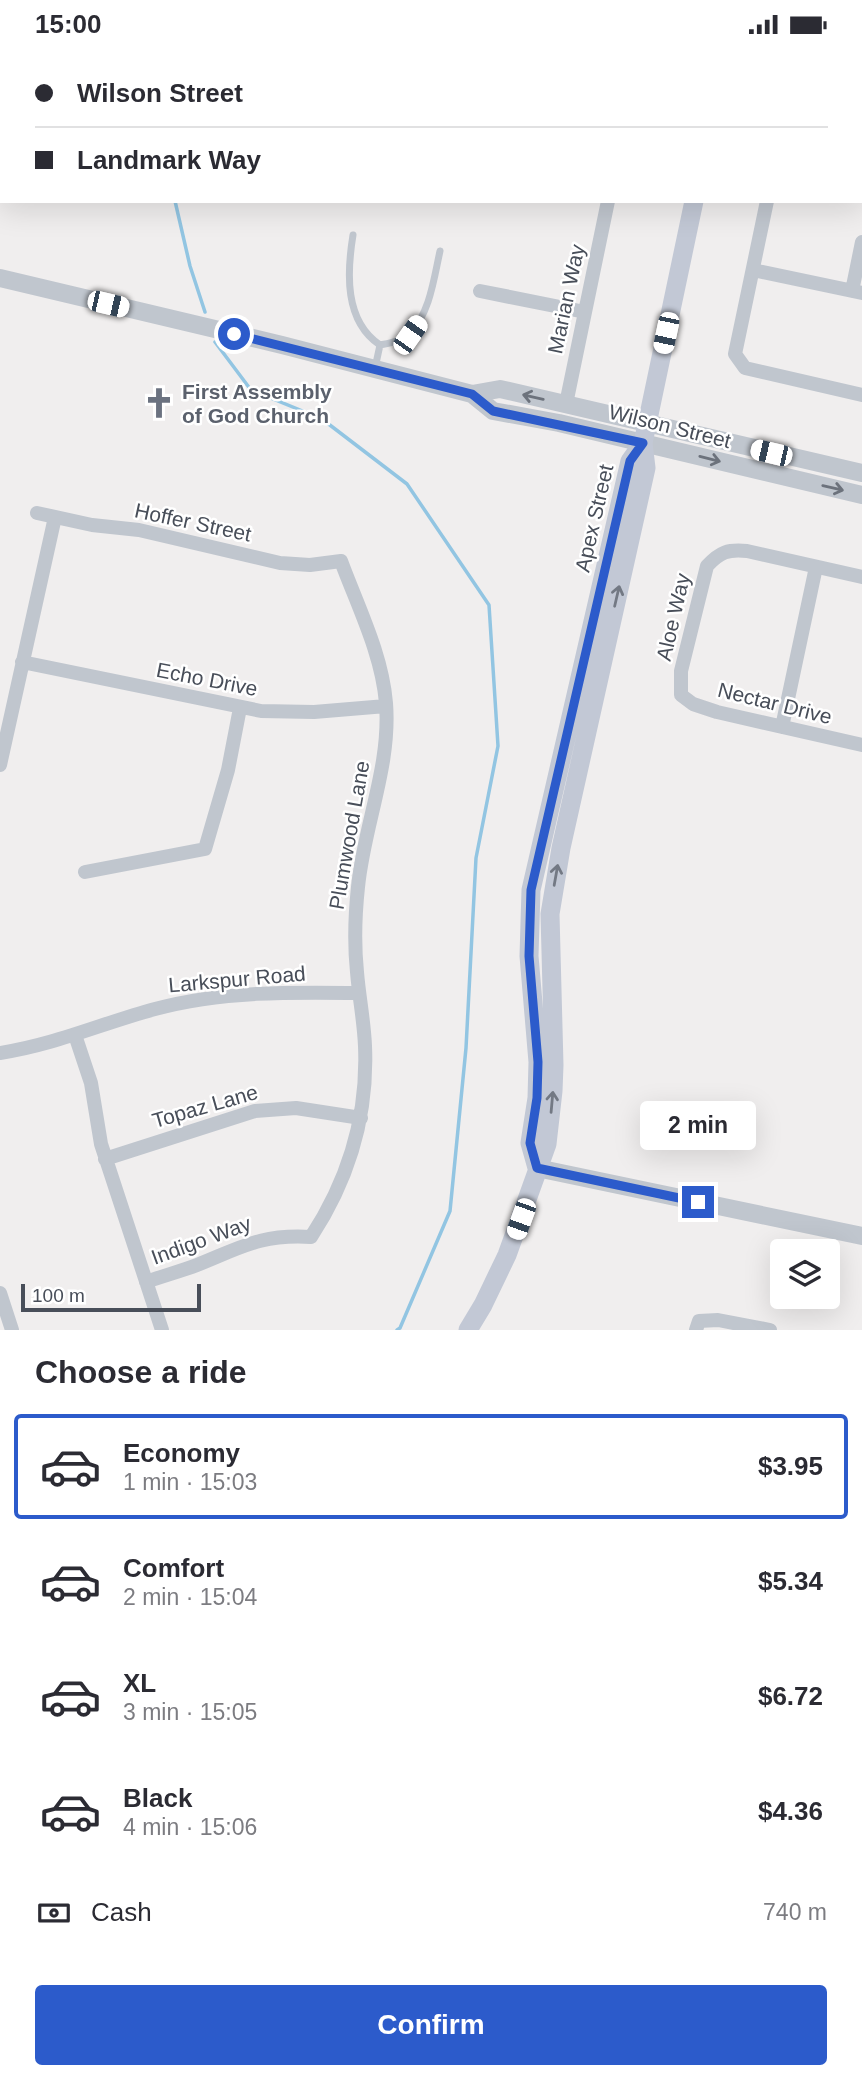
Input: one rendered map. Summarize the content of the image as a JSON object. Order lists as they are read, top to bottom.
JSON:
{
  "streets": {
    "main road": ["Apex Street"],
    "street": [
      "Marian Way",
      "Wilson Street",
      "Hoffer Street",
      "Aloe Way",
      "Echo Drive",
      "Nectar Drive",
      "Plumwood Lane",
      "Larkspur Road",
      "Topaz Lane",
      "Indigo Way"
    ]
  },
  "crossings": [
    ["Marian Way", "Wilson Street"],
    ["Wilson Street", "Apex Street"],
    ["Hoffer Street", "Plumwood Lane"],
    ["Aloe Way", "Nectar Drive"],
    ["Echo Drive", "Plumwood Lane"],
    ["Plumwood Lane", "Larkspur Road"],
    ["Plumwood Lane", "Topaz Lane"],
    ["Plumwood Lane", "Indigo Way"]
  ],
  "places": {
    "church": ["First Assembly of God Church"]
  },
  "scale_bar": "100 m",
  "page": {
    "status": "15:00",
    "banner": ["Wilson Street", "Landmark Way"],
    "bubble": "2 min",
    "scale": "100 m",
    "heading": "Choose a ride",
    "list": [
      {
        "name": "Economy",
        "note": "1 min · 15:03",
        "value": "$3.95"
      },
      {
        "name": "Comfort",
        "note": "2 min · 15:04",
        "value": "$5.34"
      },
      {
        "name": "XL",
        "note": "3 min · 15:05",
        "value": "$6.72"
      },
      {
        "name": "Black",
        "note": "4 min · 15:06",
        "value": "$4.36"
      }
    ],
    "pay": ["Cash", "740 m"],
    "buttons": "Confirm"
  }
}
